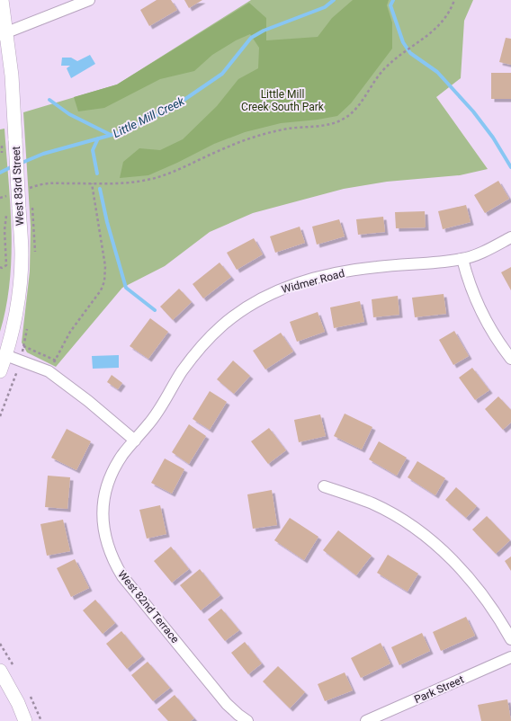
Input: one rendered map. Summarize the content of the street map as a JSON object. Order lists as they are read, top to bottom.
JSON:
{
  "streets": {
    "street": [
      "West 83rd Street",
      "Widmer Road",
      "West 82nd Terrace",
      "Park Street"
    ]
  },
  "crossings": [
    ["Widmer Road", "West 82nd Terrace"]
  ],
  "water": ["Little Mill Creek"],
  "parks": ["Little Mill Creek South Park"]
}
